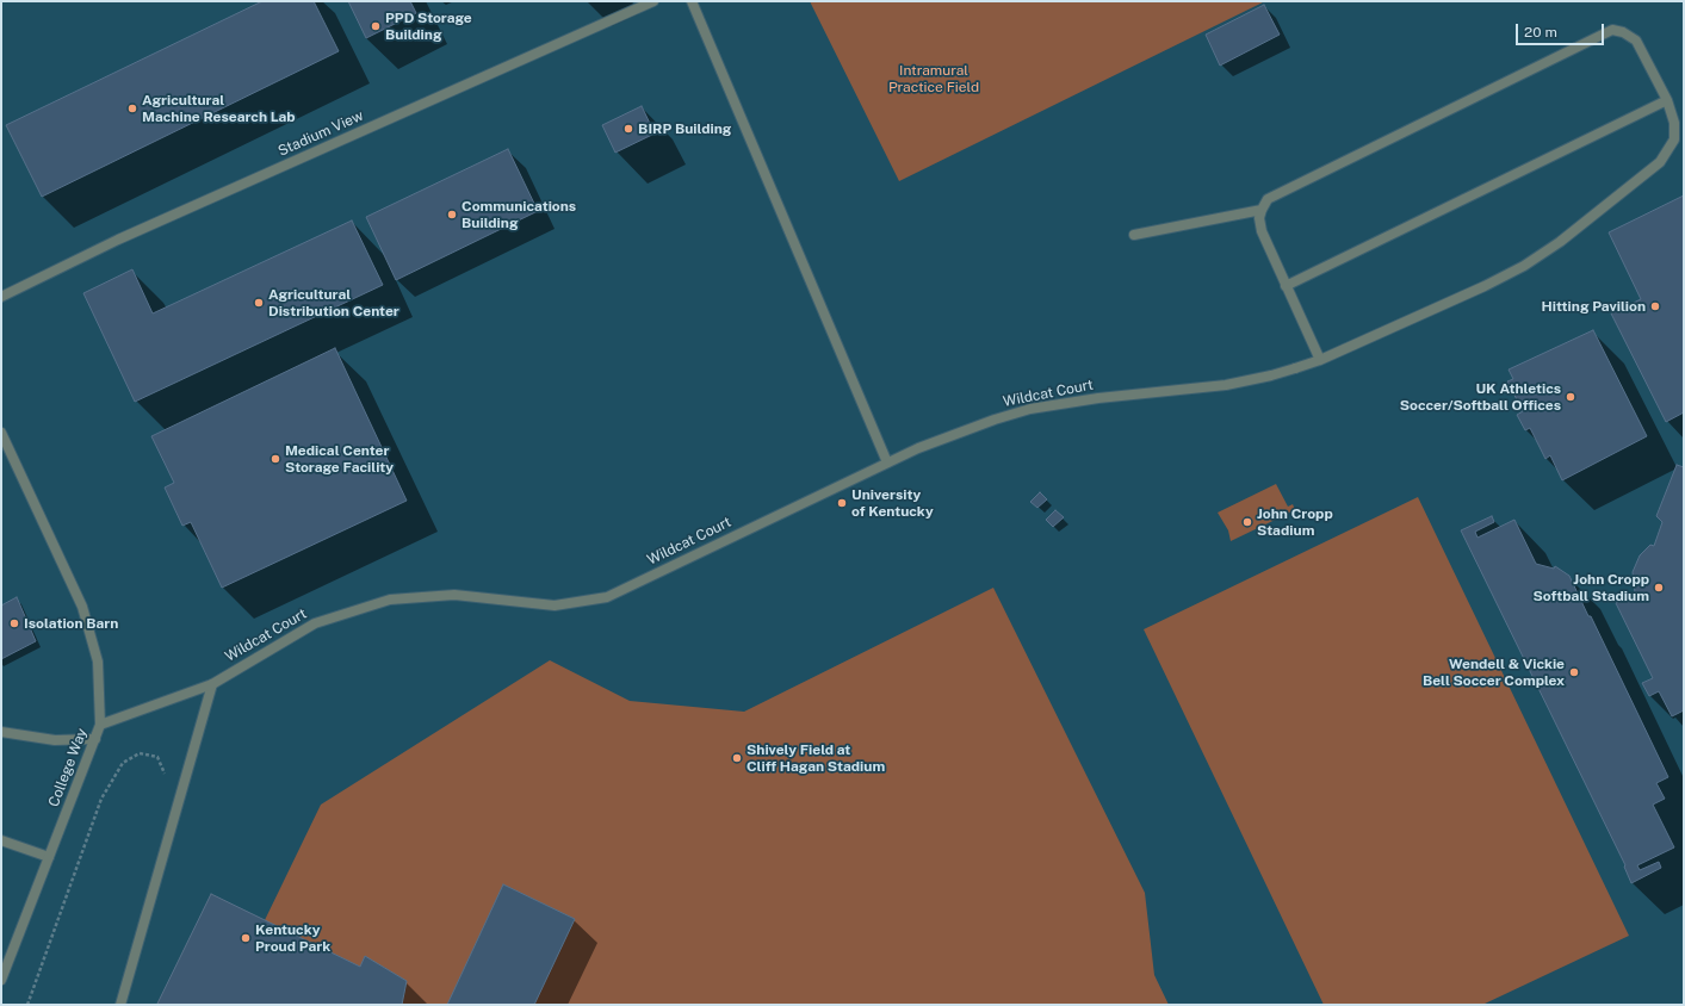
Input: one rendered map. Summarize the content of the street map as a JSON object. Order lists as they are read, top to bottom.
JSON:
{
  "streets": {
    "street": ["Stadium View", "Wildcat Court", "College Way"]
  },
  "crossings": [
    ["Wildcat Court", "College Way"]
  ],
  "parks": ["Intramural Practice Field"],
  "places": [
    "PPD Storage Building",
    "Agricultural Machine Research Lab",
    "BIRP Building",
    "Communications Building",
    "Agricultural Distribution Center",
    "Hitting Pavilion",
    "UK Athletics Soccer/Softball Offices",
    "Medical Center Storage Facility",
    "University of Kentucky",
    "John Cropp Stadium",
    "John Cropp Softball Stadium",
    "Isolation Barn",
    "Wendell & Vickie Bell Soccer Complex",
    "Shively Field at Cliff Hagan Stadium",
    "Kentucky Proud Park"
  ],
  "scale_bar": "20 m"
}
